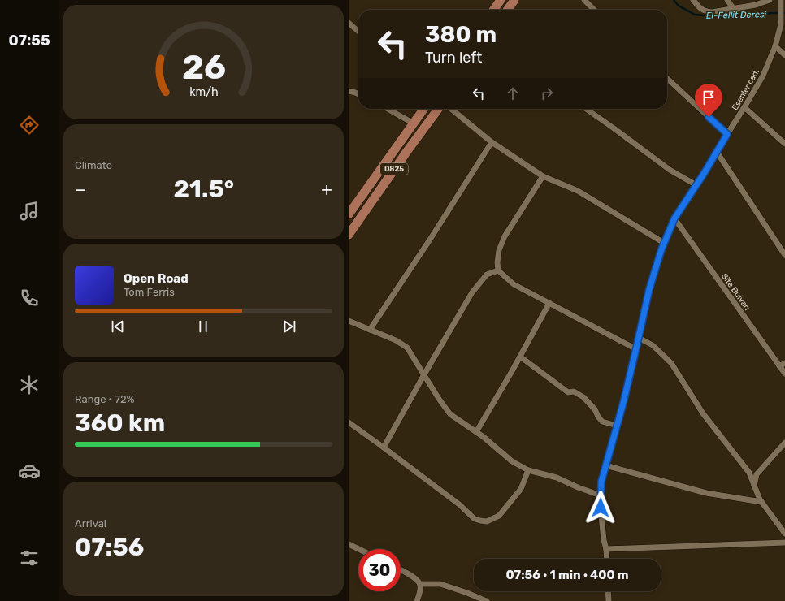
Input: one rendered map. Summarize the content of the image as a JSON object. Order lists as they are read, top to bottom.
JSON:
{
  "streets": {
    "main road": ["D825"],
    "street": ["Esenler cad.", "Site Bulvarı"]
  },
  "crossings": [
    ["Esenler cad.", "Site Bulvarı"]
  ],
  "water": ["El-Fellit Deresi"],
  "page": {
    "tabs": "07:55",
    "turn": ["380 m", "Turn left"],
    "tile": [
      "Climate",
      ["Range · 72%", "360 km"],
      ["Arrival", "07:56"]
    ],
    "heat": ["−", "21.5°", "+"],
    "song": ["Open Road", "Tom Ferris"],
    "limit": "30",
    "trip": "07:56 · 1 min · 400 m",
    "gauge": ["26", "km/h"]
  }
}
